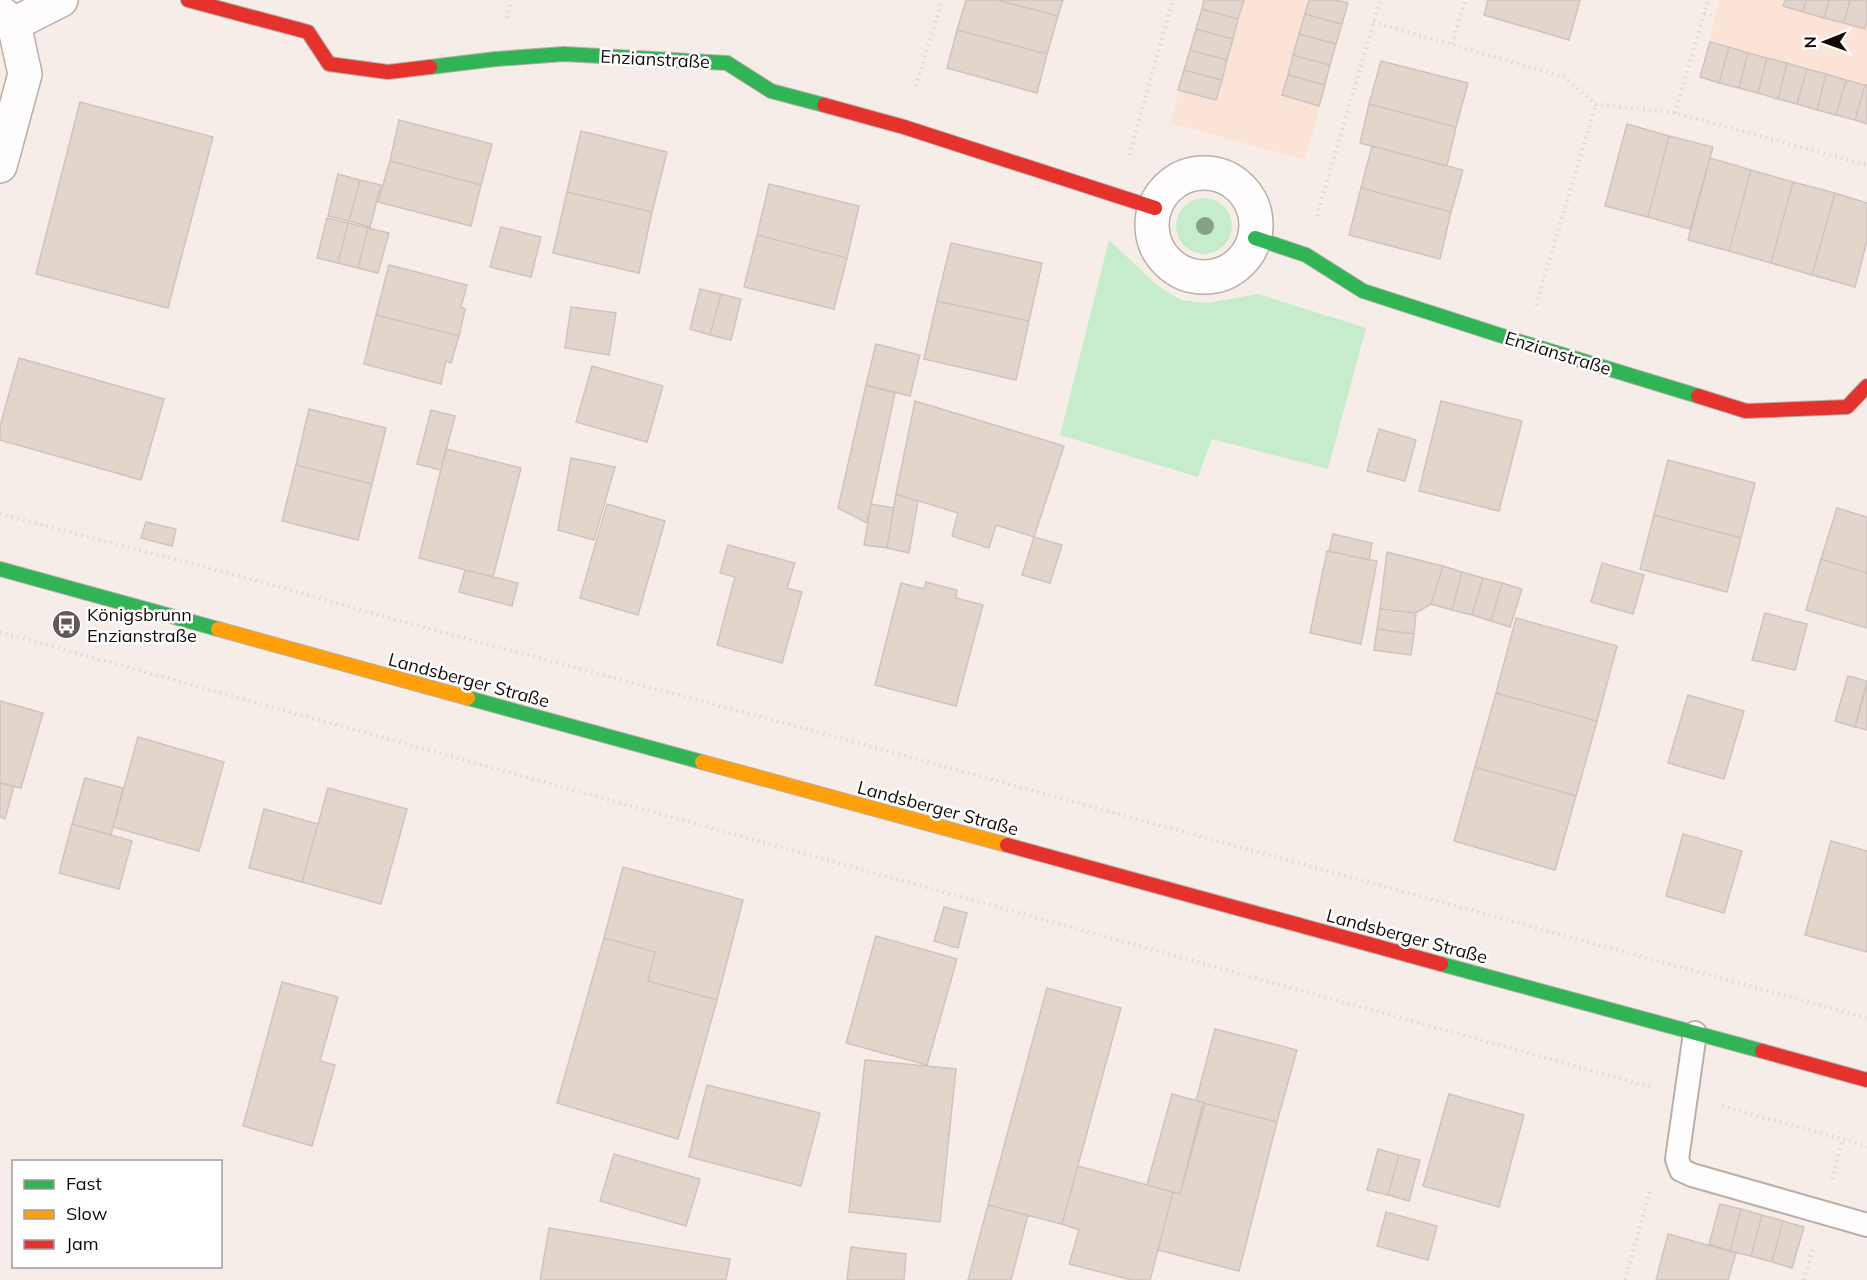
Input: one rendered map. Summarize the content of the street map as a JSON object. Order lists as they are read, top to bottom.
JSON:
{
  "streets": {
    "street": ["Enzianstraße", "Landsberger Straße"]
  },
  "places": {
    "bus stop": ["Königsbrunn Enzianstraße"]
  },
  "legend": ["Fast", "Slow", "Jam"],
  "north": "left"
}
